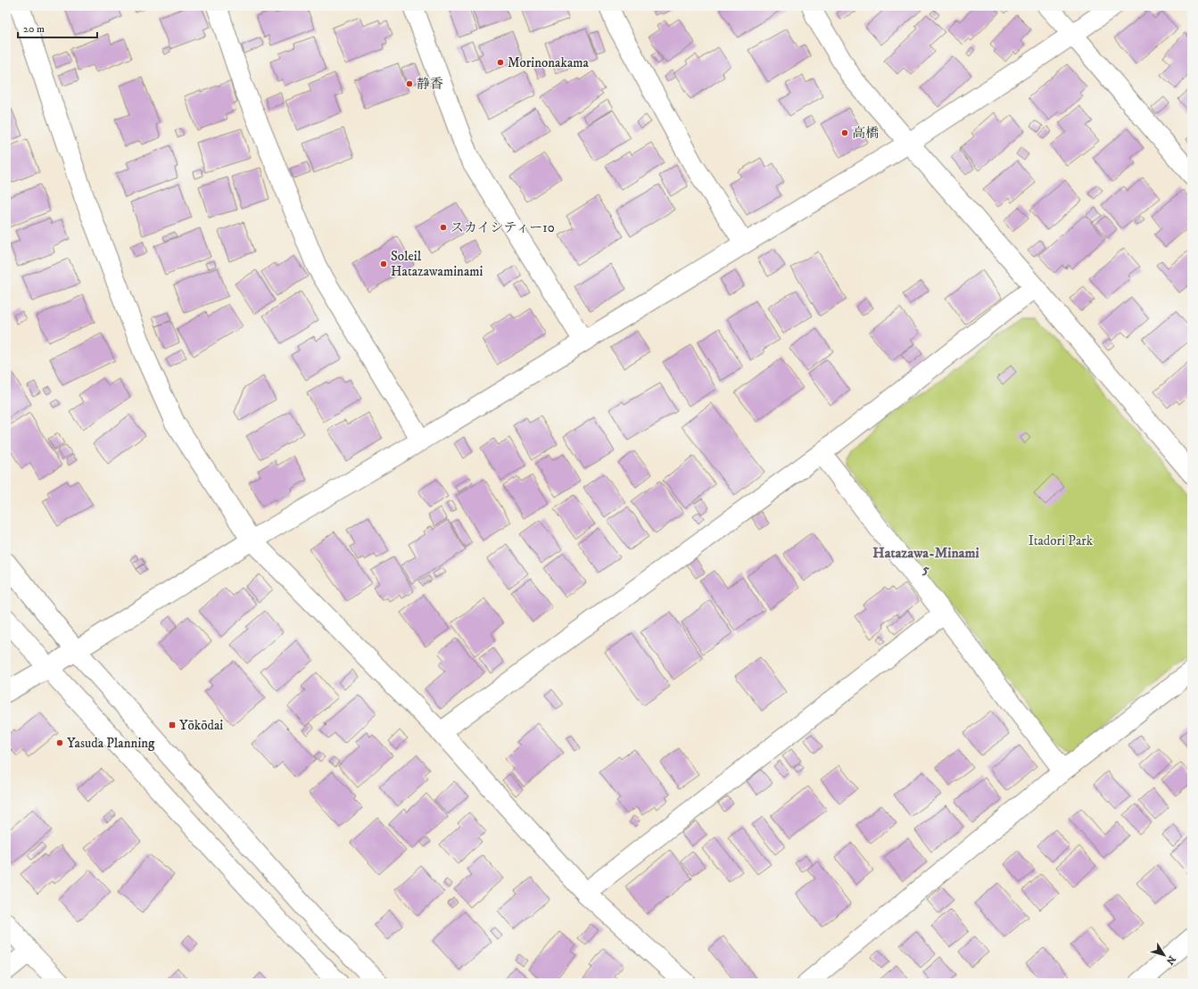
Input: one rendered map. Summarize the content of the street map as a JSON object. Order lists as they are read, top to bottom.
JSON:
{
  "districts": ["Hatazawa-Minami 5"],
  "parks": ["Itadori Park"],
  "places": {
    "other": [
      "Morinonakama",
      "静香",
      "高橋",
      "スカイシティー10",
      "Soleil Hatazawaminami",
      "Yasuda Planning"
    ],
    "transit": ["Yōkōdai"]
  },
  "scale_bar": "20 m",
  "north": "bottom right"
}
